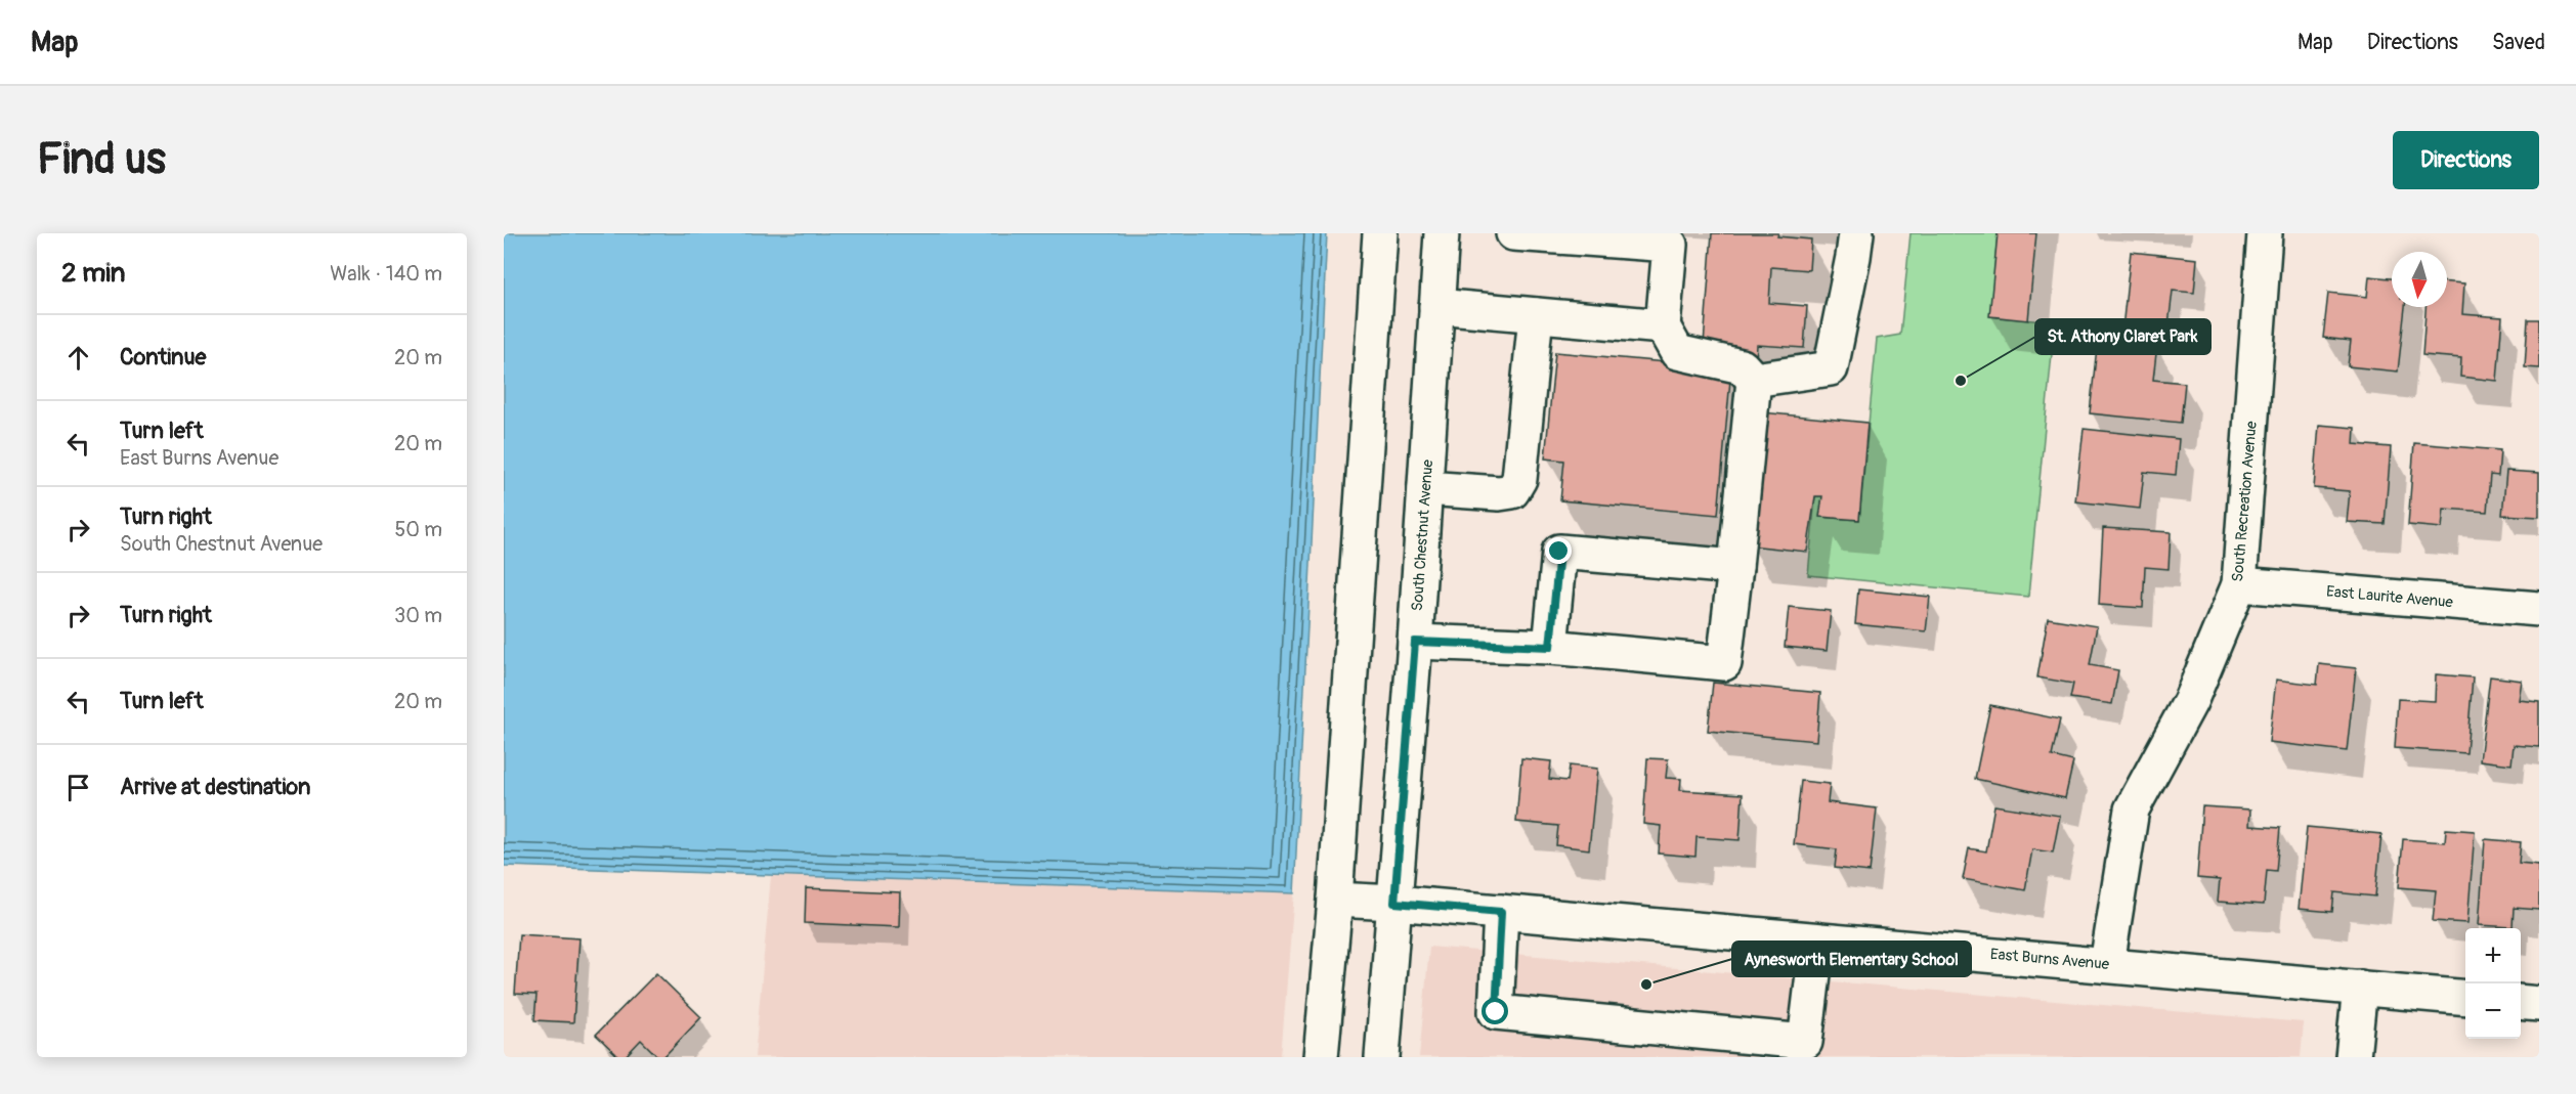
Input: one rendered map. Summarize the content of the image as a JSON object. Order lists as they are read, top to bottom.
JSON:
{
  "streets": {
    "street": [
      "South Recreation Avenue",
      "South Chestnut Avenue",
      "East Laurite Avenue",
      "East Burns Avenue"
    ]
  },
  "crossings": [
    ["South Recreation Avenue", "East Laurite Avenue"],
    ["South Recreation Avenue", "East Burns Avenue"],
    ["South Chestnut Avenue", "East Burns Avenue"]
  ],
  "places": ["St. Athony Claret Park", "Aynesworth Elementary School"],
  "north": "bottom",
  "page": {
    "header": "Map",
    "nav": ["Map", "Directions", "Saved"],
    "buttons": "Directions",
    "title": "Find us",
    "heading": ["2 min", "Walk · 140 m"],
    "list": [
      ["Continue", "20 m"],
      ["Turn left", "East Burns Avenue", "20 m"],
      ["Turn right", "South Chestnut Avenue", "50 m"],
      ["Turn right", "30 m"],
      ["Turn left", "20 m"],
      "Arrive at destination"
    ],
    "map_buttons": ["+", "−"]
  }
}
